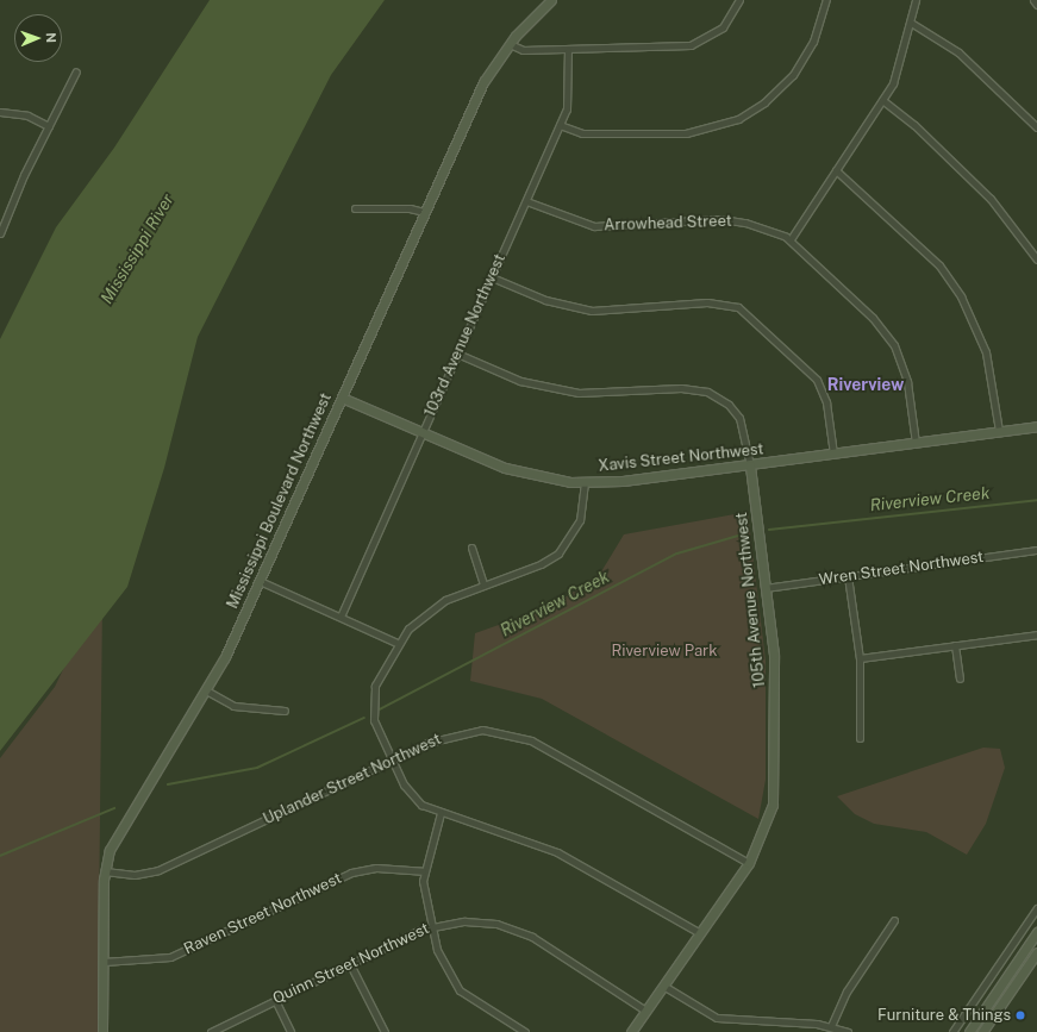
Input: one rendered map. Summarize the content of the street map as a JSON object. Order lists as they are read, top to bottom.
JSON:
{
  "streets": {
    "street": [
      "Arrowhead Street",
      "103rd Avenue Northwest",
      "Xavis Street Northwest",
      "Mississippi Boulevard Northwest",
      "Wren Street Northwest",
      "105th Avenue Northwest",
      "Uplander Street Northwest",
      "Raven Street Northwest",
      "Quinn Street Northwest"
    ]
  },
  "crossings": [
    ["Arrowhead Street", "103rd Avenue Northwest"],
    ["Arrowhead Street", "Xavis Street Northwest"],
    ["103rd Avenue Northwest", "Xavis Street Northwest"],
    ["Xavis Street Northwest", "Mississippi Boulevard Northwest"],
    ["Xavis Street Northwest", "105th Avenue Northwest"],
    ["Mississippi Boulevard Northwest", "Uplander Street Northwest"],
    ["Mississippi Boulevard Northwest", "Raven Street Northwest"],
    ["Wren Street Northwest", "105th Avenue Northwest"],
    ["105th Avenue Northwest", "Uplander Street Northwest"],
    ["105th Avenue Northwest", "Quinn Street Northwest"]
  ],
  "districts": ["Riverview"],
  "water": ["Mississippi River", "Riverview Creek"],
  "parks": ["Riverview Park"],
  "places": ["Furniture & Things"],
  "north": "right"
}
